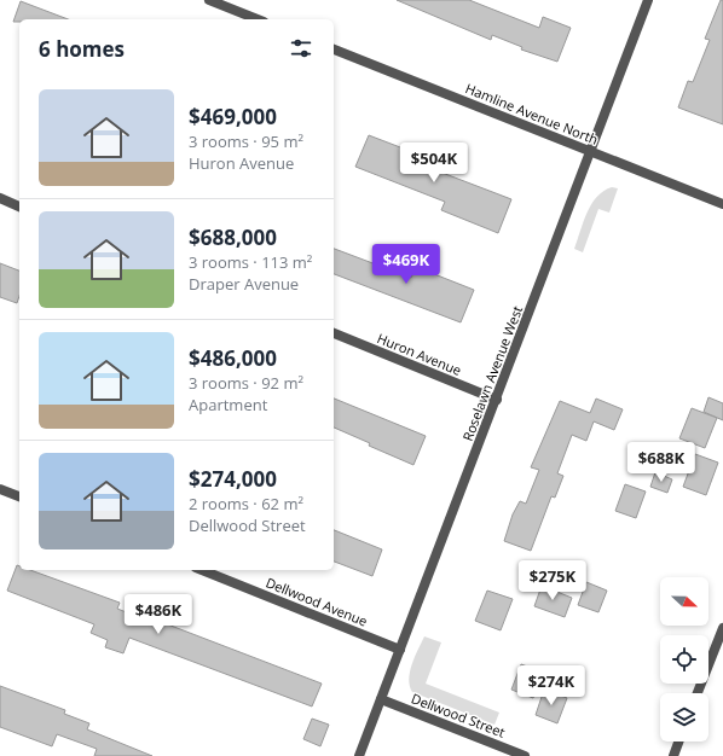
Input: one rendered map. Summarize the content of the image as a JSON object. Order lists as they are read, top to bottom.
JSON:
{
  "streets": {
    "street": [
      "Hamline Avenue North",
      "Huron Avenue",
      "Roselawn Avenue West",
      "Dellwood Avenue",
      "Dellwood Street"
    ]
  },
  "crossings": [
    ["Hamline Avenue North", "Roselawn Avenue West"],
    ["Huron Avenue", "Roselawn Avenue West"],
    ["Roselawn Avenue West", "Dellwood Avenue"],
    ["Roselawn Avenue West", "Dellwood Street"]
  ],
  "north": "right",
  "page": {
    "heading": "6 homes",
    "list": [
      {
        "name": "$469,000",
        "note": "3 rooms · 95 m² · Huron Avenue"
      },
      {
        "name": "$688,000",
        "note": "3 rooms · 113 m² · Draper Avenue"
      },
      {
        "name": "$486,000",
        "note": "3 rooms · 92 m² · Apartment"
      },
      {
        "name": "$274,000",
        "note": "2 rooms · 62 m² · Dellwood Street"
      }
    ],
    "price": [
      "$504K",
      "$469K",
      "$688K",
      "$275K",
      "$486K",
      "$274K"
    ]
  }
}
